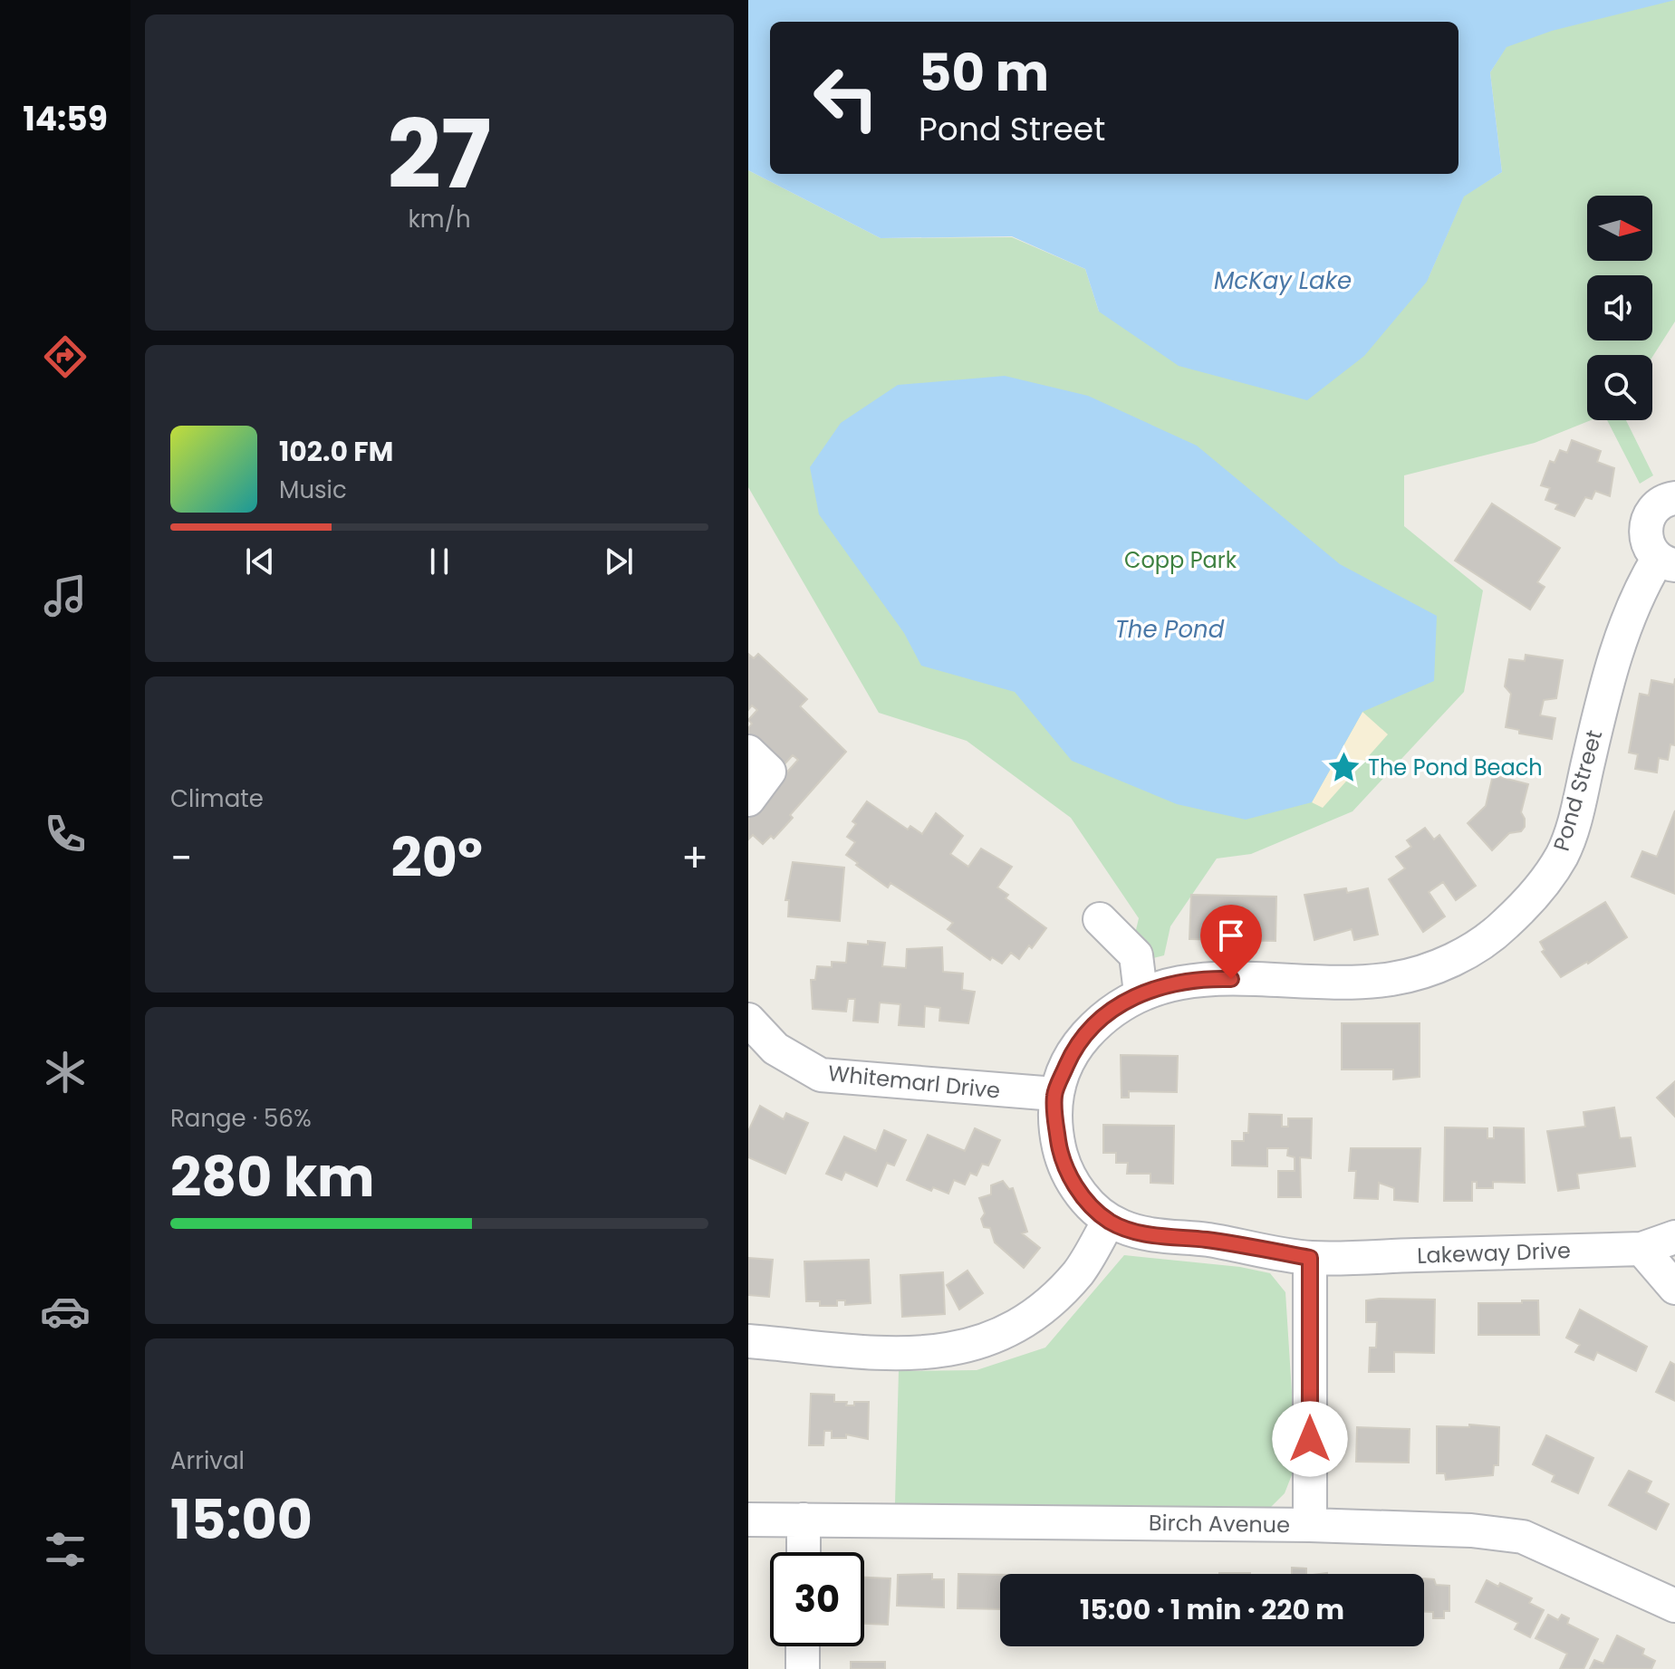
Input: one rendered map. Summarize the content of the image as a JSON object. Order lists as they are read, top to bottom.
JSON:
{
  "streets": {
    "street": [
      "Pond Street",
      "Whitemarl Drive",
      "Lakeway Drive",
      "Birch Avenue"
    ]
  },
  "crossings": [
    ["Pond Street", "Whitemarl Drive"]
  ],
  "water": ["McKay Lake", "The Pond"],
  "parks": ["Copp Park"],
  "places": {
    "place": ["The Pond Beach"]
  },
  "north": "right",
  "page": {
    "tabs": "14:59",
    "tile": [
      ["27", "km/h"],
      "Climate",
      ["Range · 56%", "280 km"],
      ["Arrival", "15:00"]
    ],
    "turn": ["50 m", "Pond Street"],
    "song": ["102.0 FM", "Music"],
    "heat": ["−", "20°", "+"],
    "limit": "30",
    "trip": "15:00 · 1 min · 220 m"
  }
}
